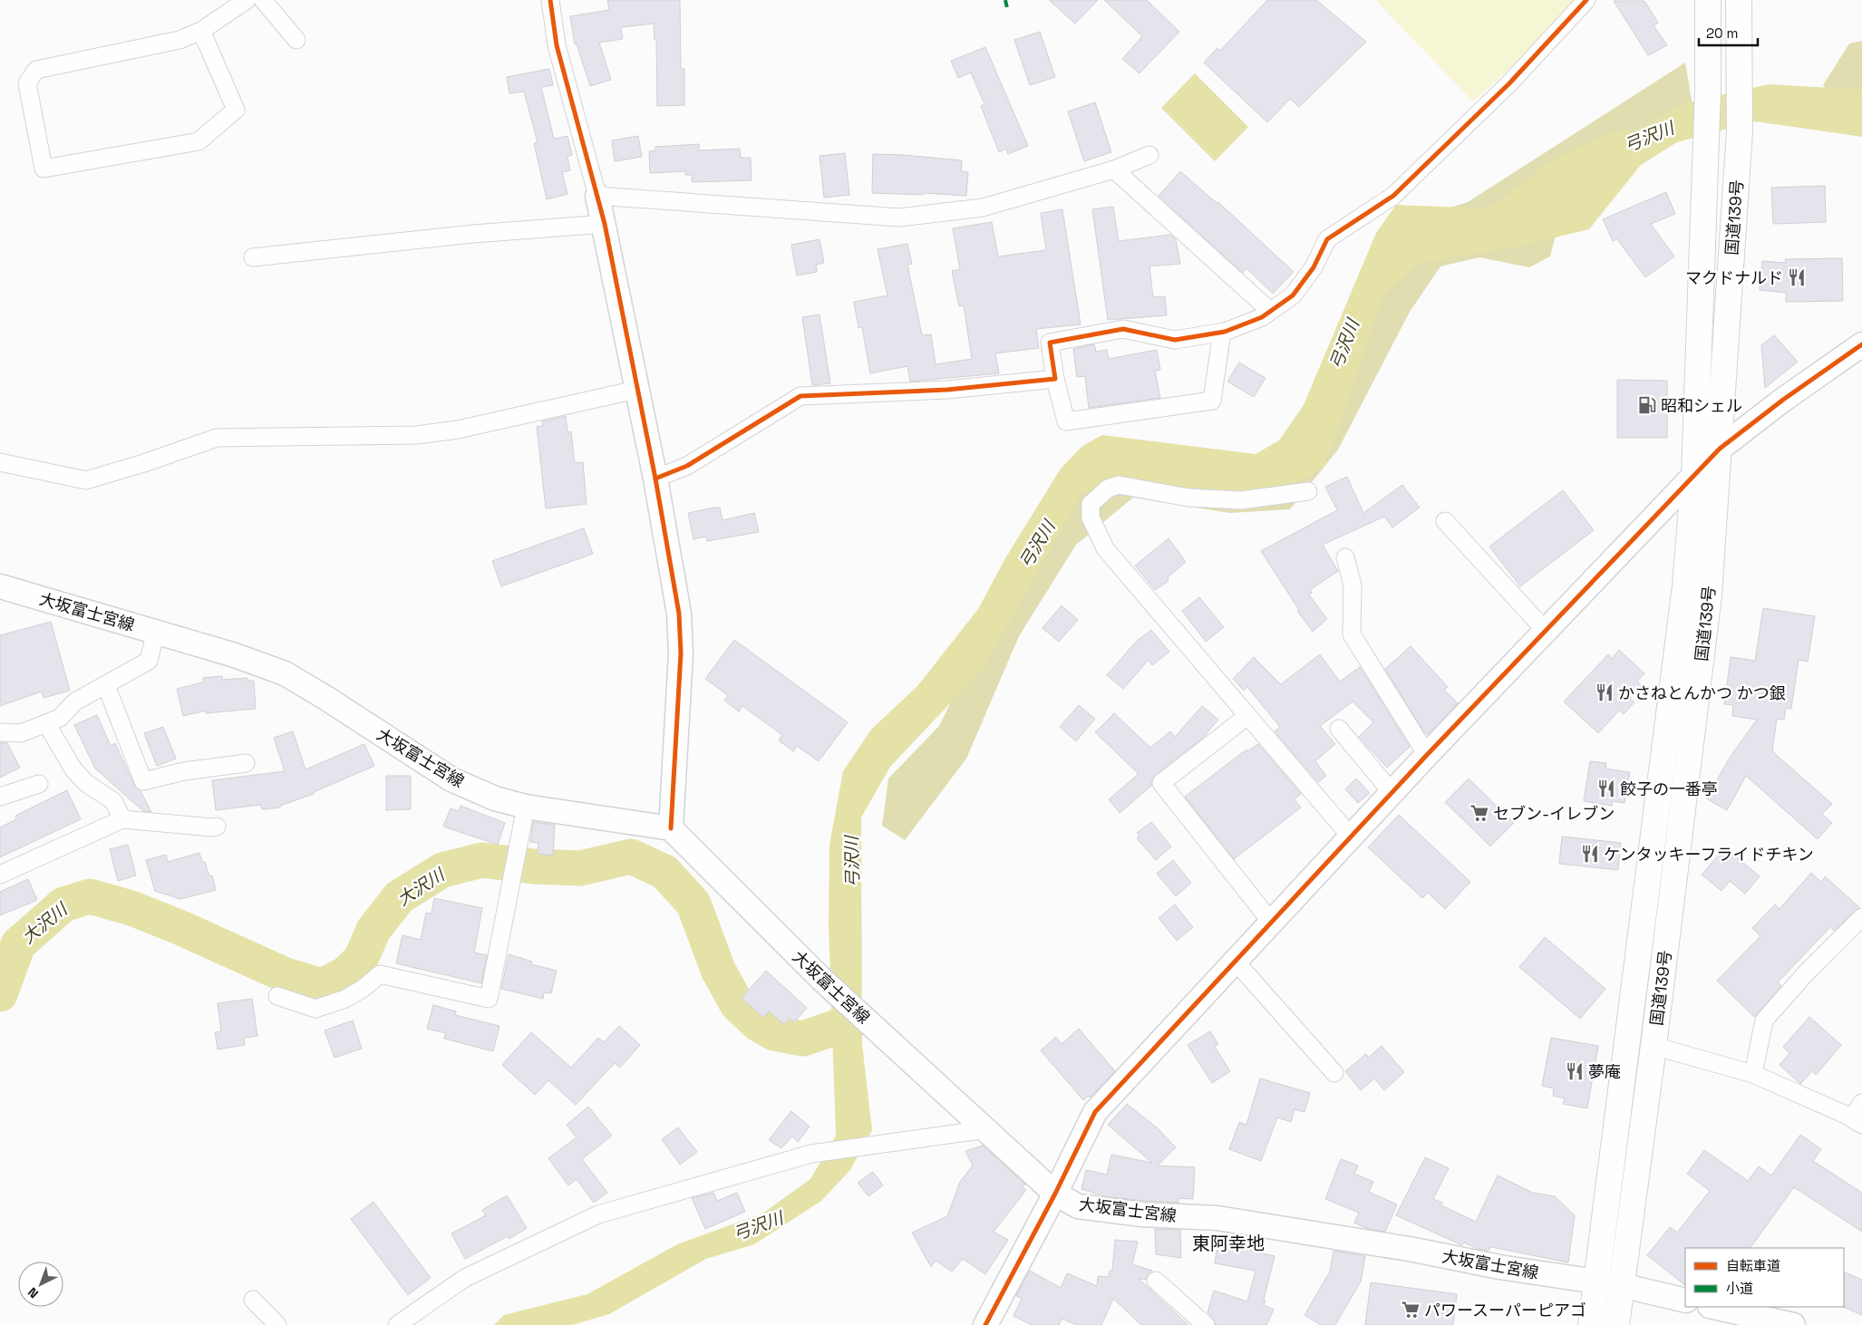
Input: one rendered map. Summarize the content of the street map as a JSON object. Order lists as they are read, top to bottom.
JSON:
{
  "streets": {
    "highway": ["国道139号"],
    "street": ["大坂富士宮線"]
  },
  "crossings": [
    ["国道139号", "大坂富士宮線"]
  ],
  "districts": ["東阿幸地"],
  "water": ["弓沢川", "大沢川"],
  "places": {
    "restaurant": [
      "マクドナルド",
      "かさねとんかつ かつ銀",
      "餃子の一番亭",
      "ケンタッキーフライドチキン",
      "夢庵"
    ],
    "fuel station": ["昭和シェル"],
    "supermarket": ["セブン-イレブン", "パワースーパーピアゴ"]
  },
  "legend": ["自転車道", "小道"],
  "scale_bar": "20 m",
  "north": "bottom left"
}
